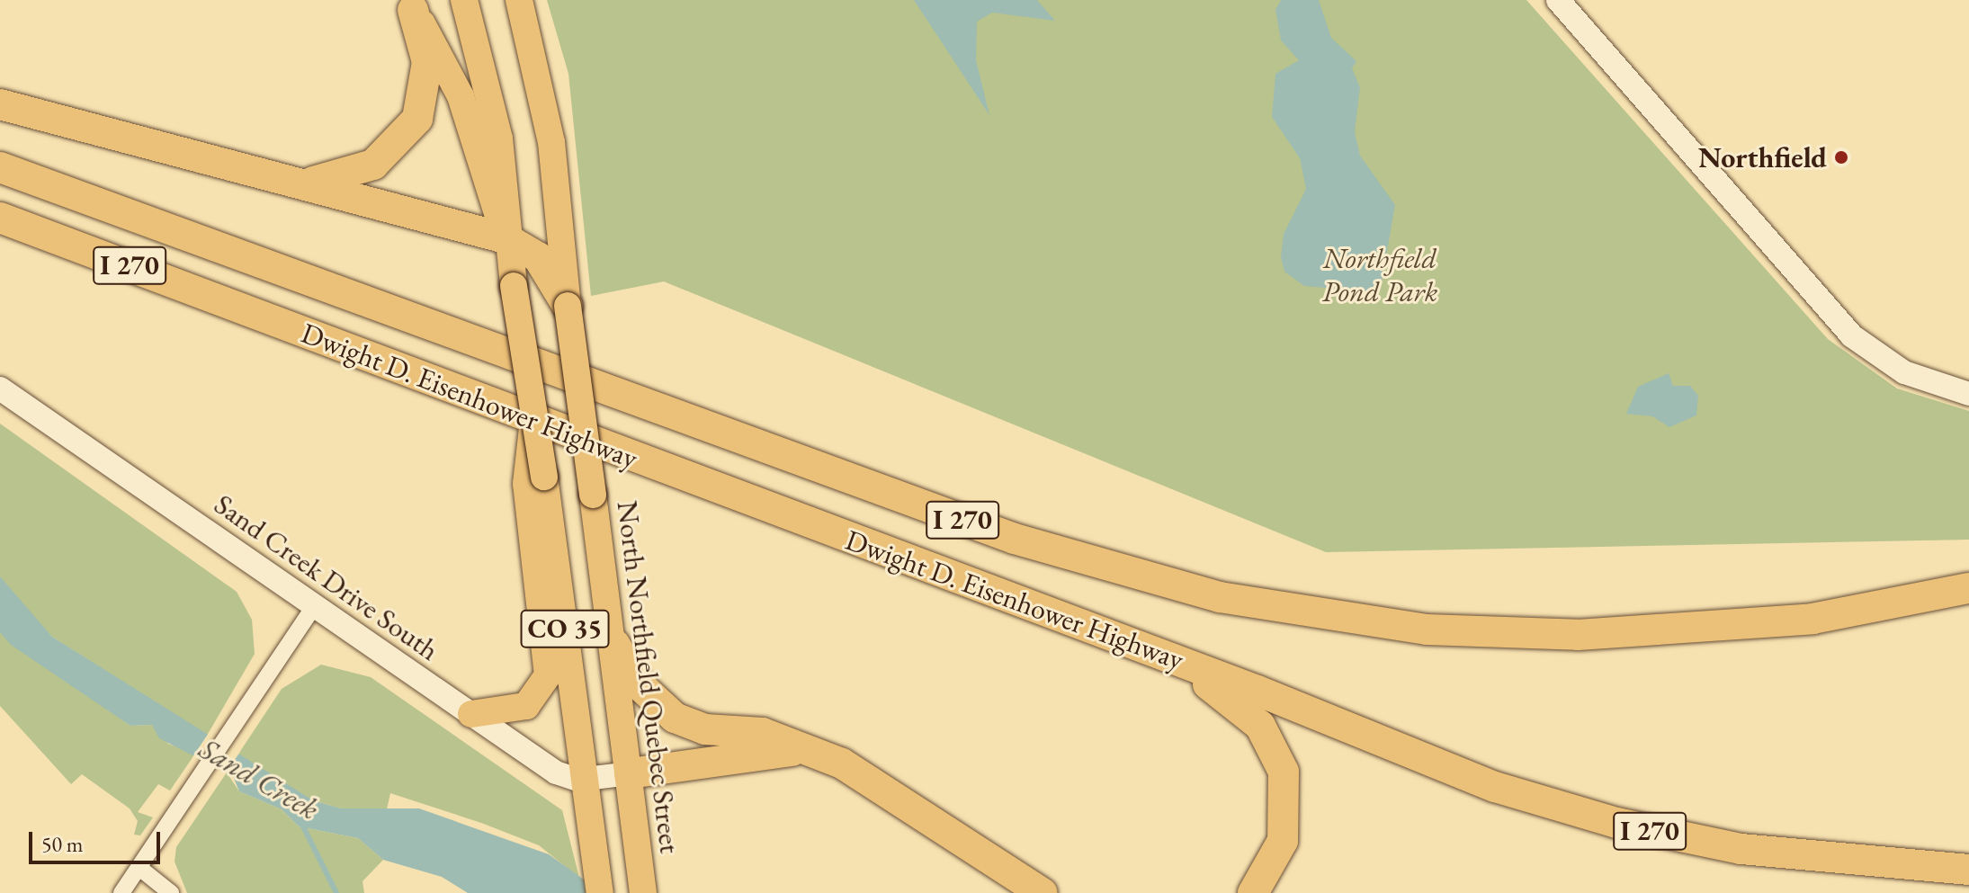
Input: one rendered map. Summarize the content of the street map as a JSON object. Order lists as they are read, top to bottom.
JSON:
{
  "streets": {
    "highway": ["I 270", "Dwight D. Eisenhower Highway"],
    "main road": ["Sand Creek Drive South", "CO 35", "North Northfield Quebec Street"]
  },
  "crossings": [
    ["Sand Creek Drive South", "CO 35"],
    ["Sand Creek Drive South", "North Northfield Quebec Street"]
  ],
  "water": ["Sand Creek"],
  "parks": ["Northfield Pond Park"],
  "places": ["Northfield"],
  "scale_bar": "50 m"
}
